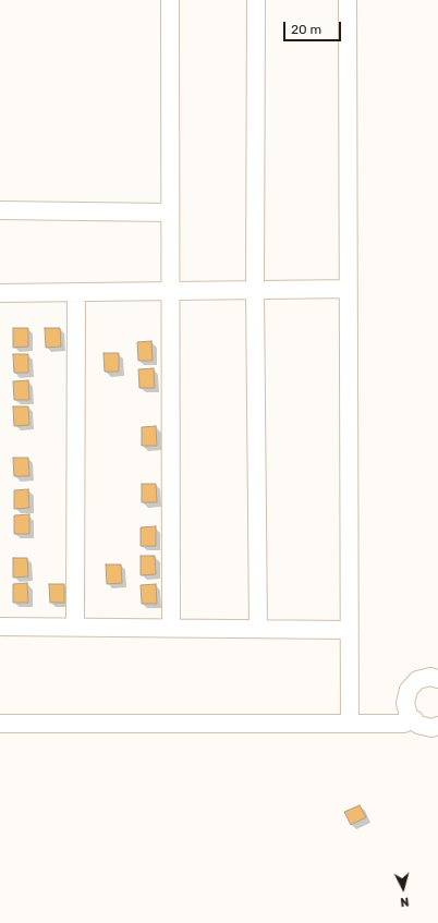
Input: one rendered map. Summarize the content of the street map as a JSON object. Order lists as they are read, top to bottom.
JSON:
{
  "scale_bar": "20 m",
  "north": "bottom"
}
